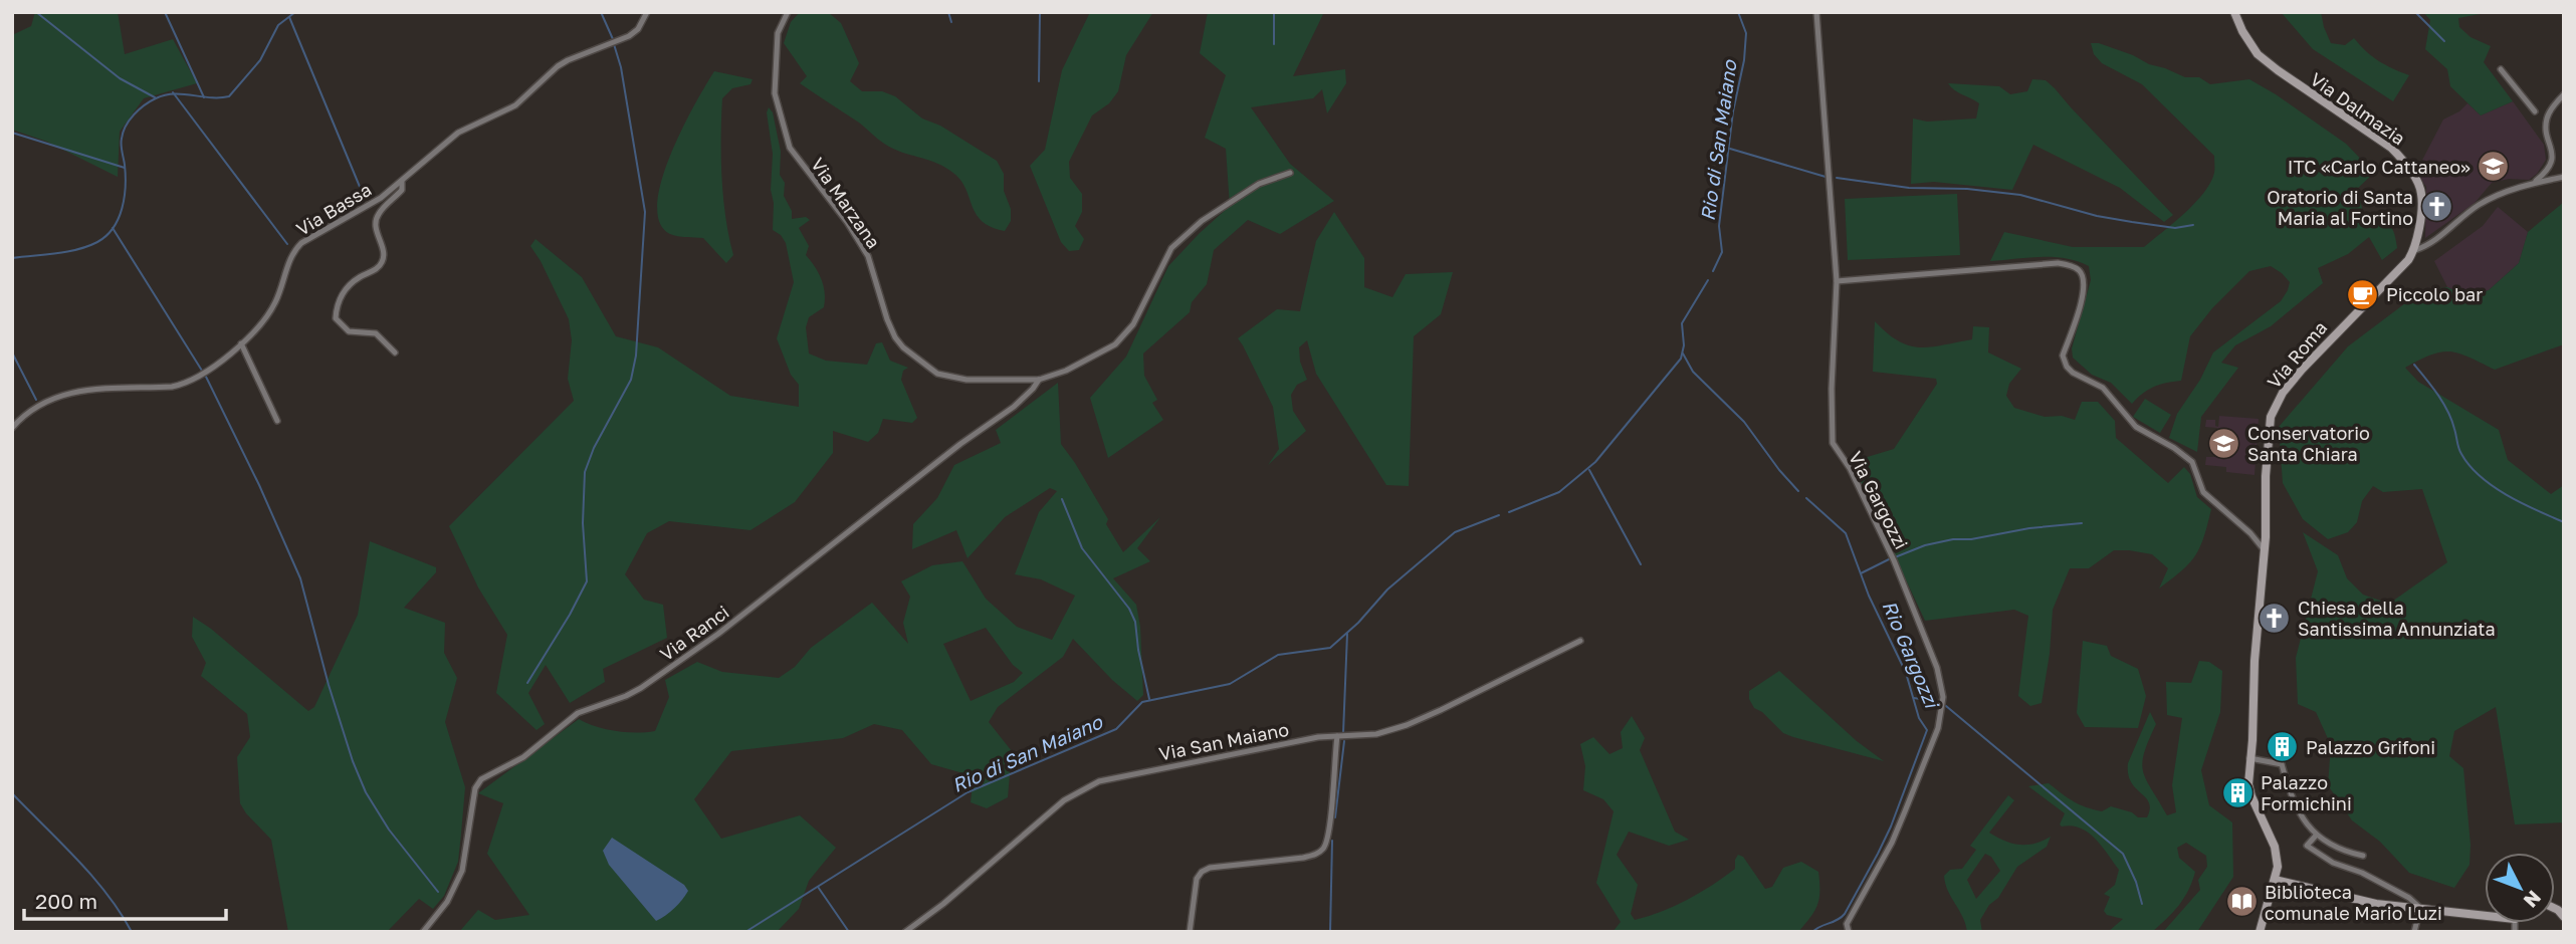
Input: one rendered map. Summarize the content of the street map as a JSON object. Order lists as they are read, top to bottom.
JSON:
{
  "streets": {
    "main road": ["Via Dalmazia", "Via Roma"],
    "street": [
      "Via Marzana",
      "Via Bassa",
      "Via Gargozzi",
      "Via Ranci",
      "Via San Maiano"
    ]
  },
  "crossings": [
    ["Via Dalmazia", "Via Roma"],
    ["Via Marzana", "Via Ranci"]
  ],
  "water": ["Rio di San Maiano", "Rio Gargozzi"],
  "places": {
    "school or university": ["ITC «Carlo Cattaneo»", "Conservatorio Santa Chiara"],
    "church": ["Oratorio di Santa Maria al Fortino", "Chiesa della Santissima Annunziata"],
    "cafe": ["Piccolo bar"],
    "building": ["Palazzo Grifoni", "Palazzo Formichini"],
    "library": ["Biblioteca comunale Mario Luzi"]
  },
  "scale_bar": "200 m",
  "north": "bottom right"
}
